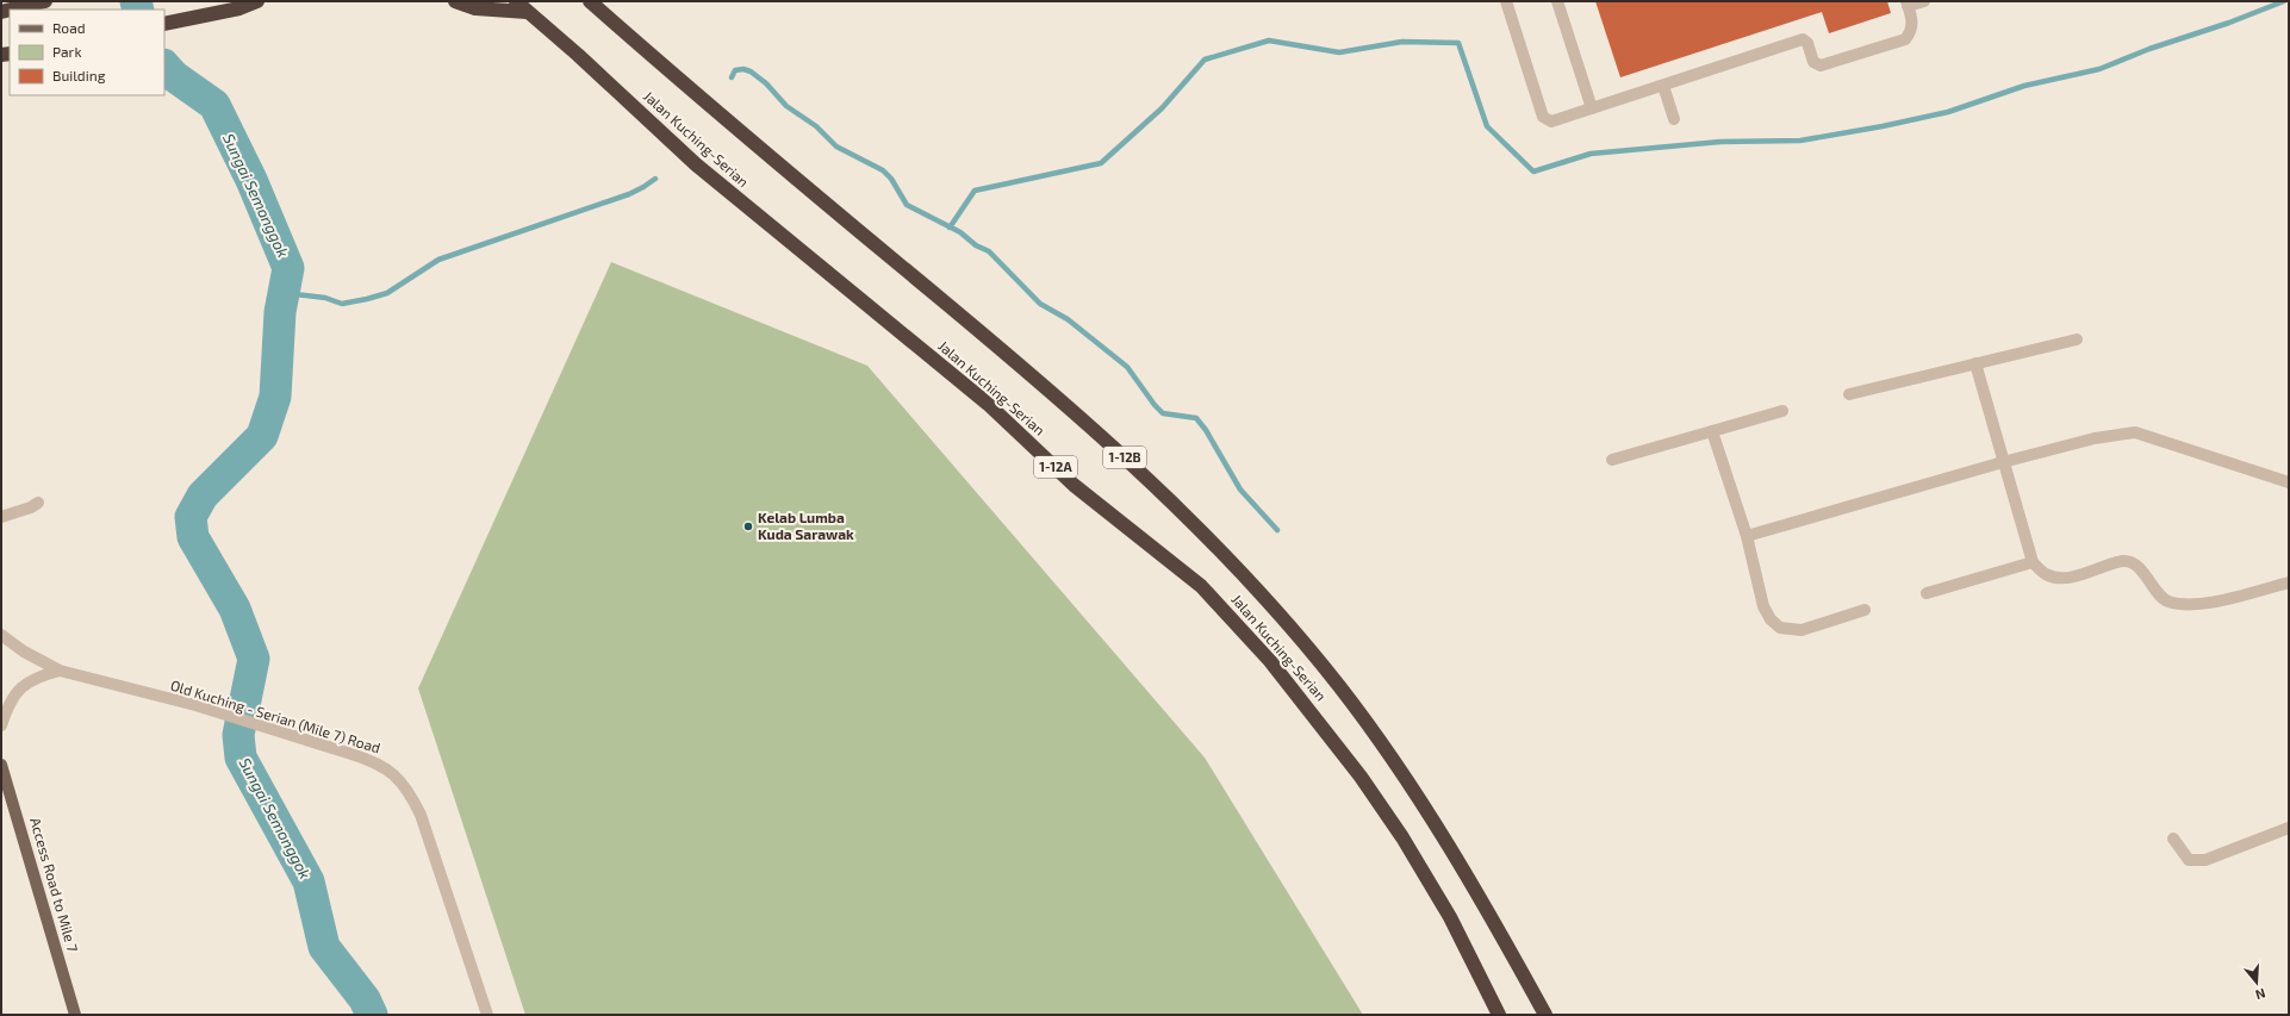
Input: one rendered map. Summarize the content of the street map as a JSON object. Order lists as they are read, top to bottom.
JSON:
{
  "streets": {
    "highway": ["Jalan Kuching-Serian", "1-12B", "1-12A"],
    "main road": ["Access Road to Mile 7"],
    "street": ["Old Kuching - Serian (Mile 7) Road"]
  },
  "water": ["Sungai Semonggok"],
  "places": ["Kelab Lumba Kuda Sarawak"],
  "legend": ["Road", "Park", "Building"],
  "north": "bottom"
}
